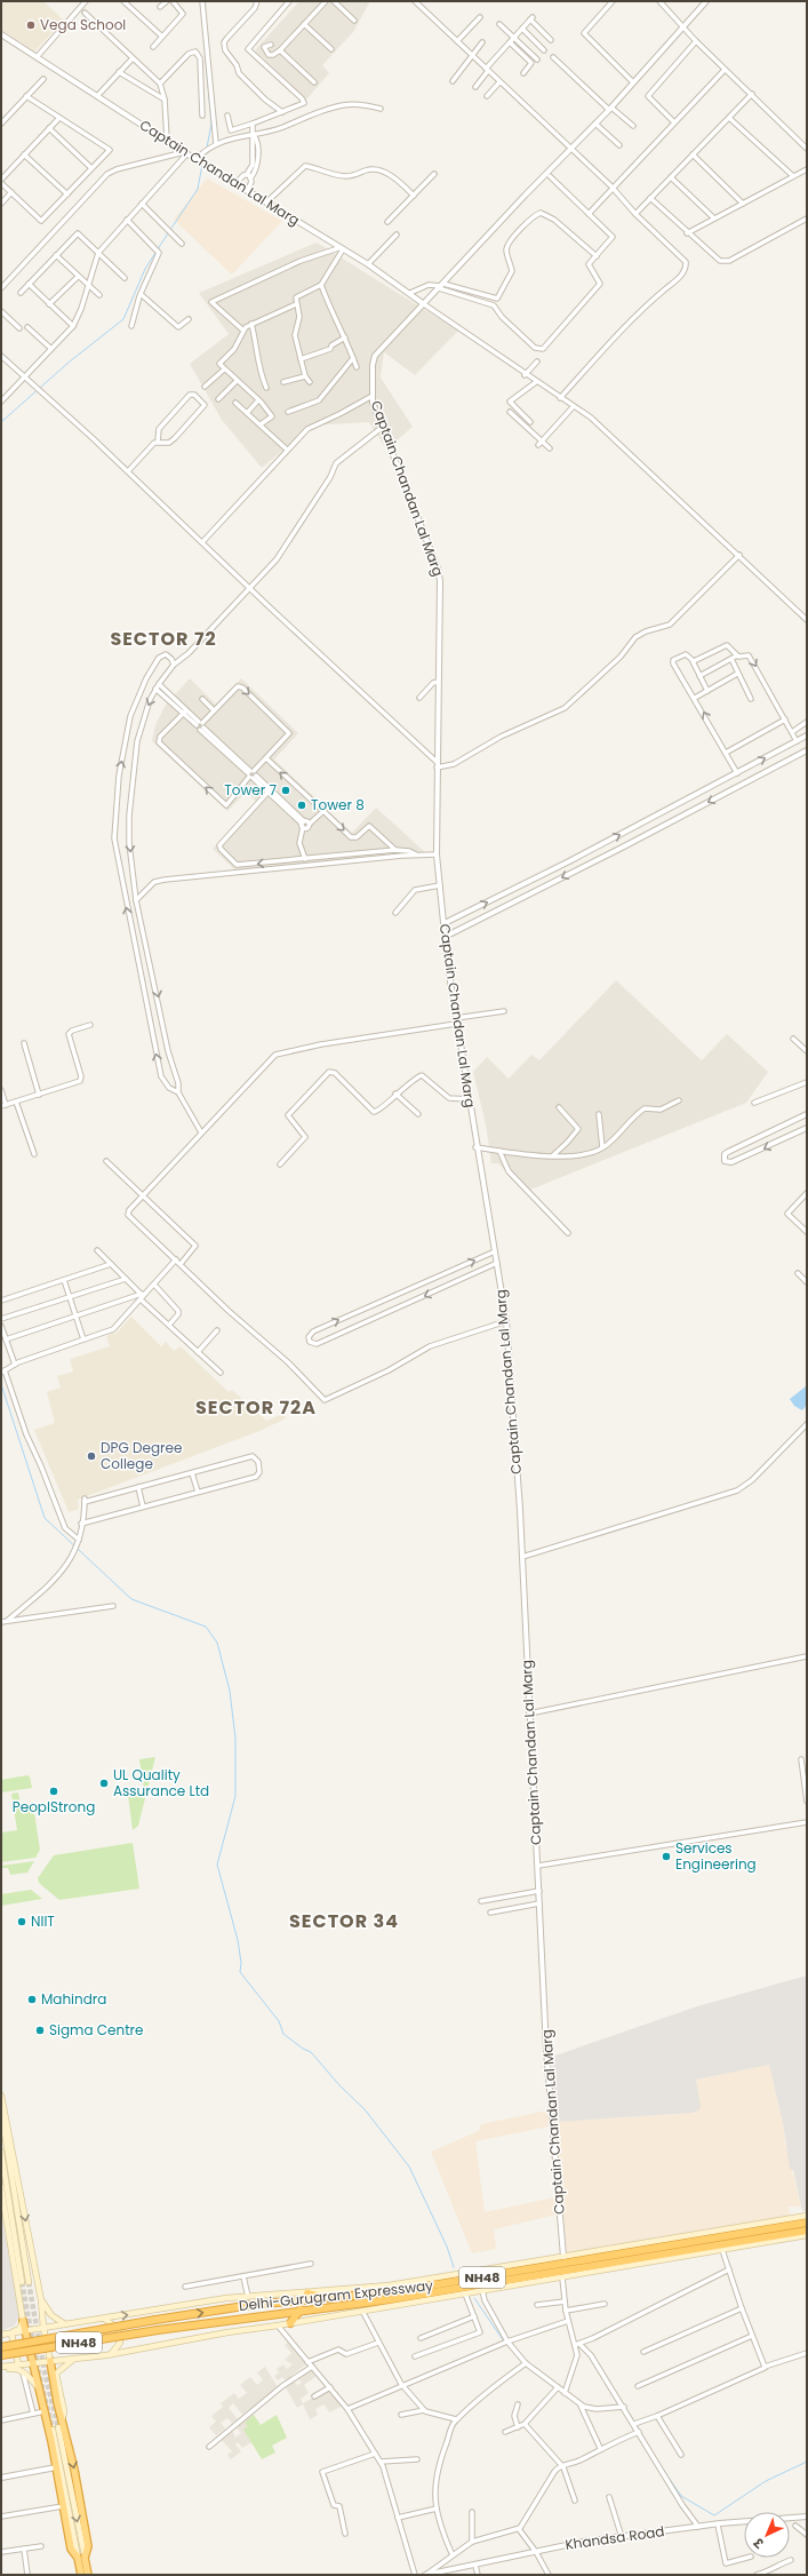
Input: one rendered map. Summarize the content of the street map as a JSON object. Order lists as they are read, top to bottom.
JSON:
{
  "streets": {
    "highway": ["NH48", "Delhi-Gurugram Expressway"],
    "street": ["Captain Chandan Lal Marg", "Khandsa Road"]
  },
  "districts": ["SECTOR 72", "SECTOR 72A", "SECTOR 34"],
  "places": [
    "Vega School",
    "Tower 7",
    "Tower 8",
    "DPG Degree College",
    "UL Quality Assurance Ltd",
    "PeoplStrong",
    "Services Engineering",
    "NIIT",
    "Mahindra",
    "Sigma Centre"
  ],
  "north": "bottom left"
}
